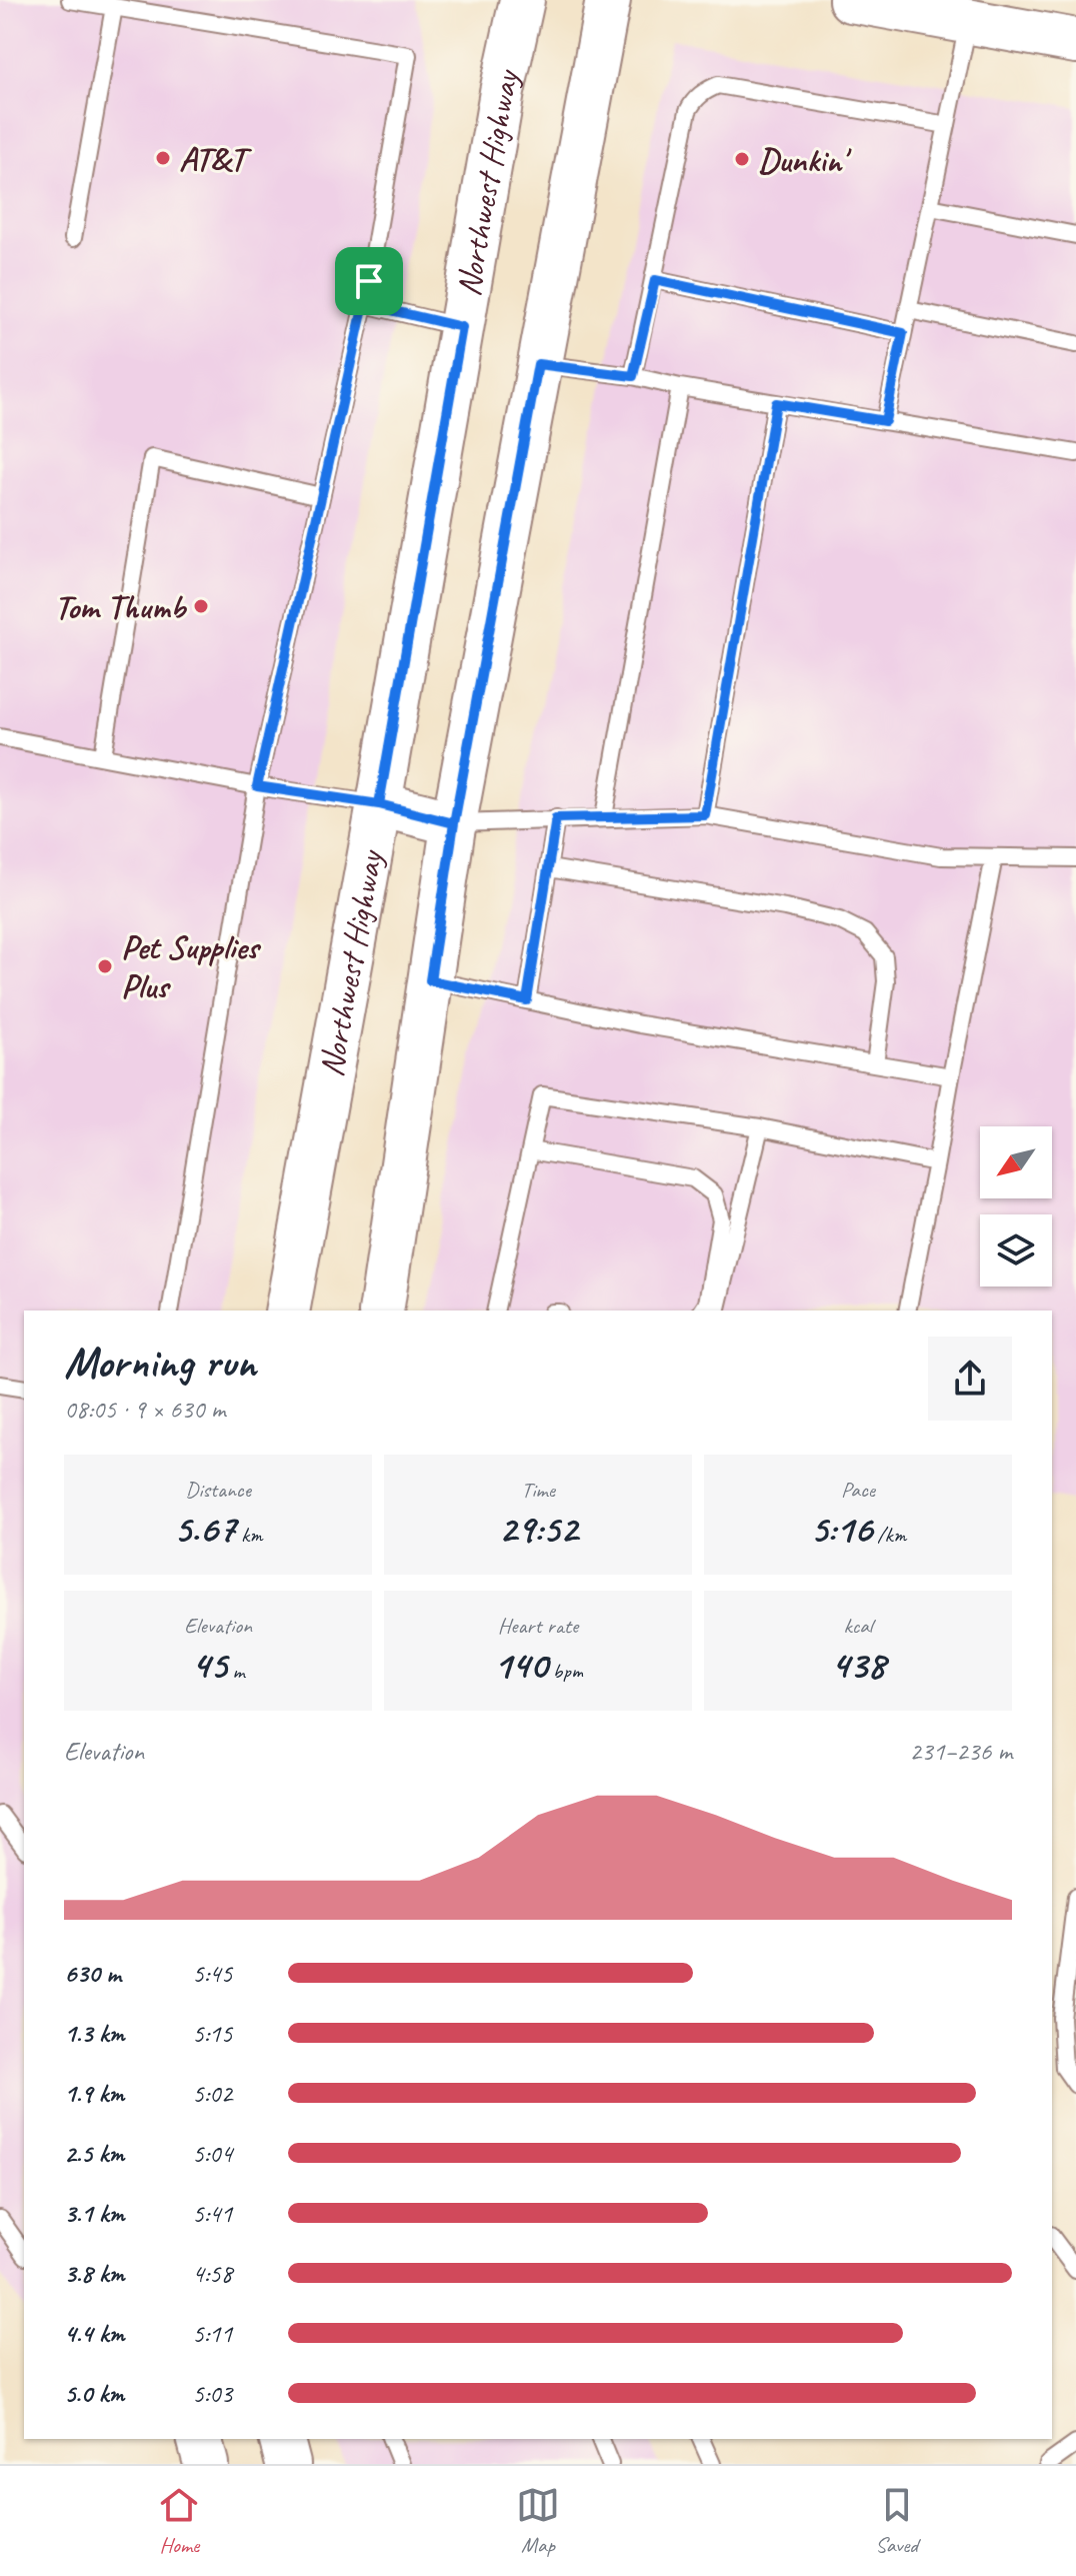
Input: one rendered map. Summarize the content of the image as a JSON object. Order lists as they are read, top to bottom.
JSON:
{
  "streets": {
    "main road": ["Northwest Highway"]
  },
  "places": [
    "AT&T",
    "Dunkin'",
    "Tom Thumb",
    "Pet Supplies Plus"
  ],
  "north": "bottom left",
  "page": {
    "heading": ["Morning run", "08:05 · 9 × 630 m"],
    "stats": [
      ["Distance", "5.67 km"],
      ["Time", "29:52"],
      ["Pace", "5:16 /km"],
      ["Elevation", "45 m"],
      ["Heart rate", "140 bpm"],
      ["kcal", "438"]
    ],
    "chart": ["Elevation", "231–236 m"],
    "list": [
      {
        "name": "630 m",
        "note": "5:45"
      },
      {
        "name": "1.3 km",
        "note": "5:15"
      },
      {
        "name": "1.9 km",
        "note": "5:02"
      },
      {
        "name": "2.5 km",
        "note": "5:04"
      },
      {
        "name": "3.1 km",
        "note": "5:41"
      },
      {
        "name": "3.8 km",
        "note": "4:58"
      },
      {
        "name": "4.4 km",
        "note": "5:11"
      },
      {
        "name": "5.0 km",
        "note": "5:03"
      }
    ],
    "tabs": ["Home", "Map", "Saved"]
  }
}
